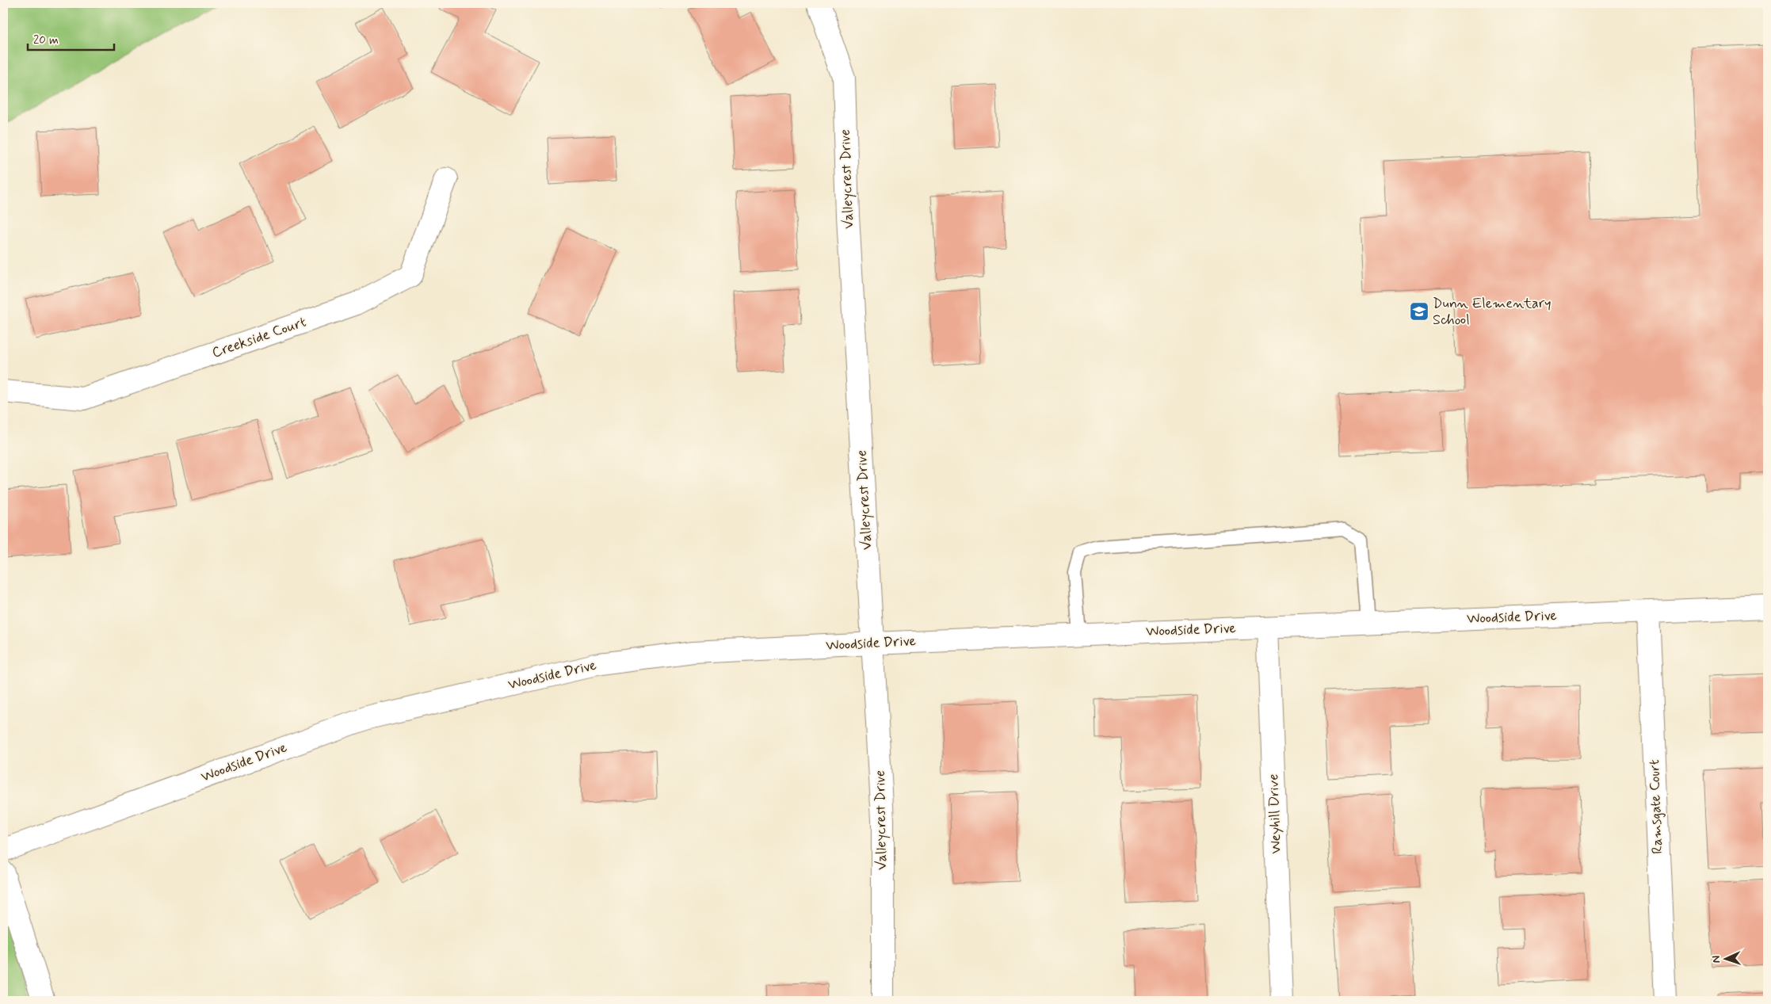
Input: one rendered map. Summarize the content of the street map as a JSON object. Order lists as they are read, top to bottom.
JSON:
{
  "streets": {
    "street": [
      "Valleycrest Drive",
      "Creekside Court",
      "Woodside Drive",
      "Ramsgate Court",
      "Weyhill Drive"
    ]
  },
  "crossings": [
    ["Valleycrest Drive", "Woodside Drive"],
    ["Woodside Drive", "Ramsgate Court"],
    ["Woodside Drive", "Weyhill Drive"]
  ],
  "places": {
    "school or university": ["Dunn Elementary School"]
  },
  "scale_bar": "20 m",
  "north": "left"
}
